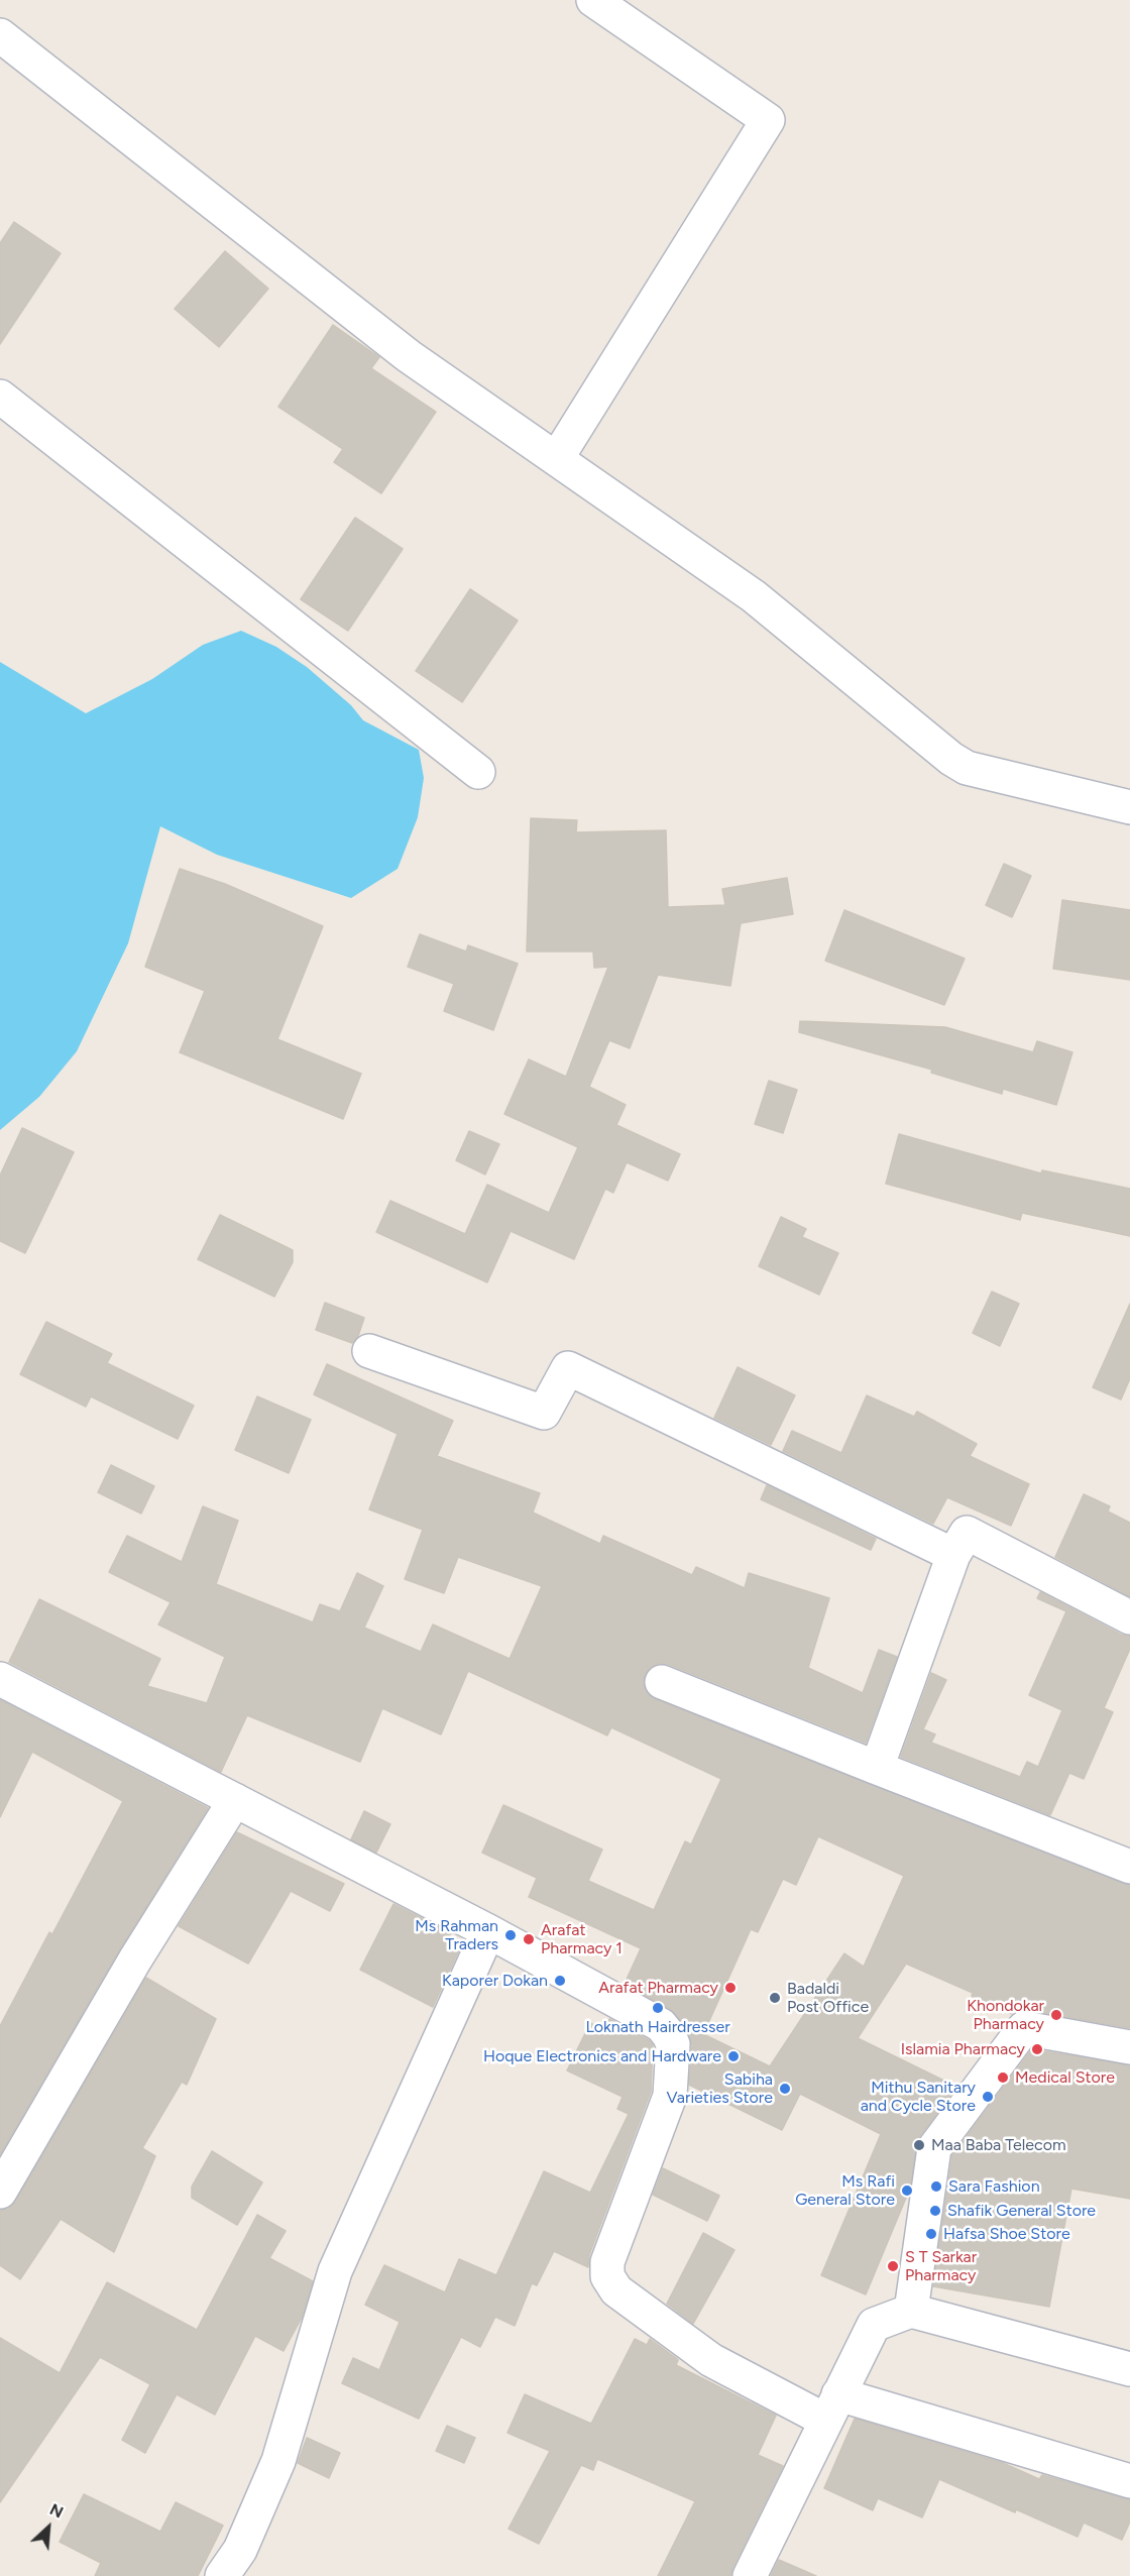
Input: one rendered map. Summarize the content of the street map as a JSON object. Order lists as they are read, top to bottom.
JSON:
{
  "places": [
    "Ms Rahman Traders",
    "Arafat Pharmacy 1",
    "Kaporer Dokan",
    "Arafat Pharmacy",
    "Badaldi Post Office",
    "Loknath Hairdresser",
    "Khondokar Pharmacy",
    "Islamia Pharmacy",
    "Hoque Electronics and Hardware",
    "Medical Store",
    "Sabiha Varieties Store",
    "Mithu Sanitary and Cycle Store",
    "Maa Baba Telecom",
    "Sara Fashion",
    "Ms Rafi General Store",
    "Shafik General Store",
    "Hafsa Shoe Store",
    "S T Sarkar Pharmacy"
  ],
  "north": "top right"
}
